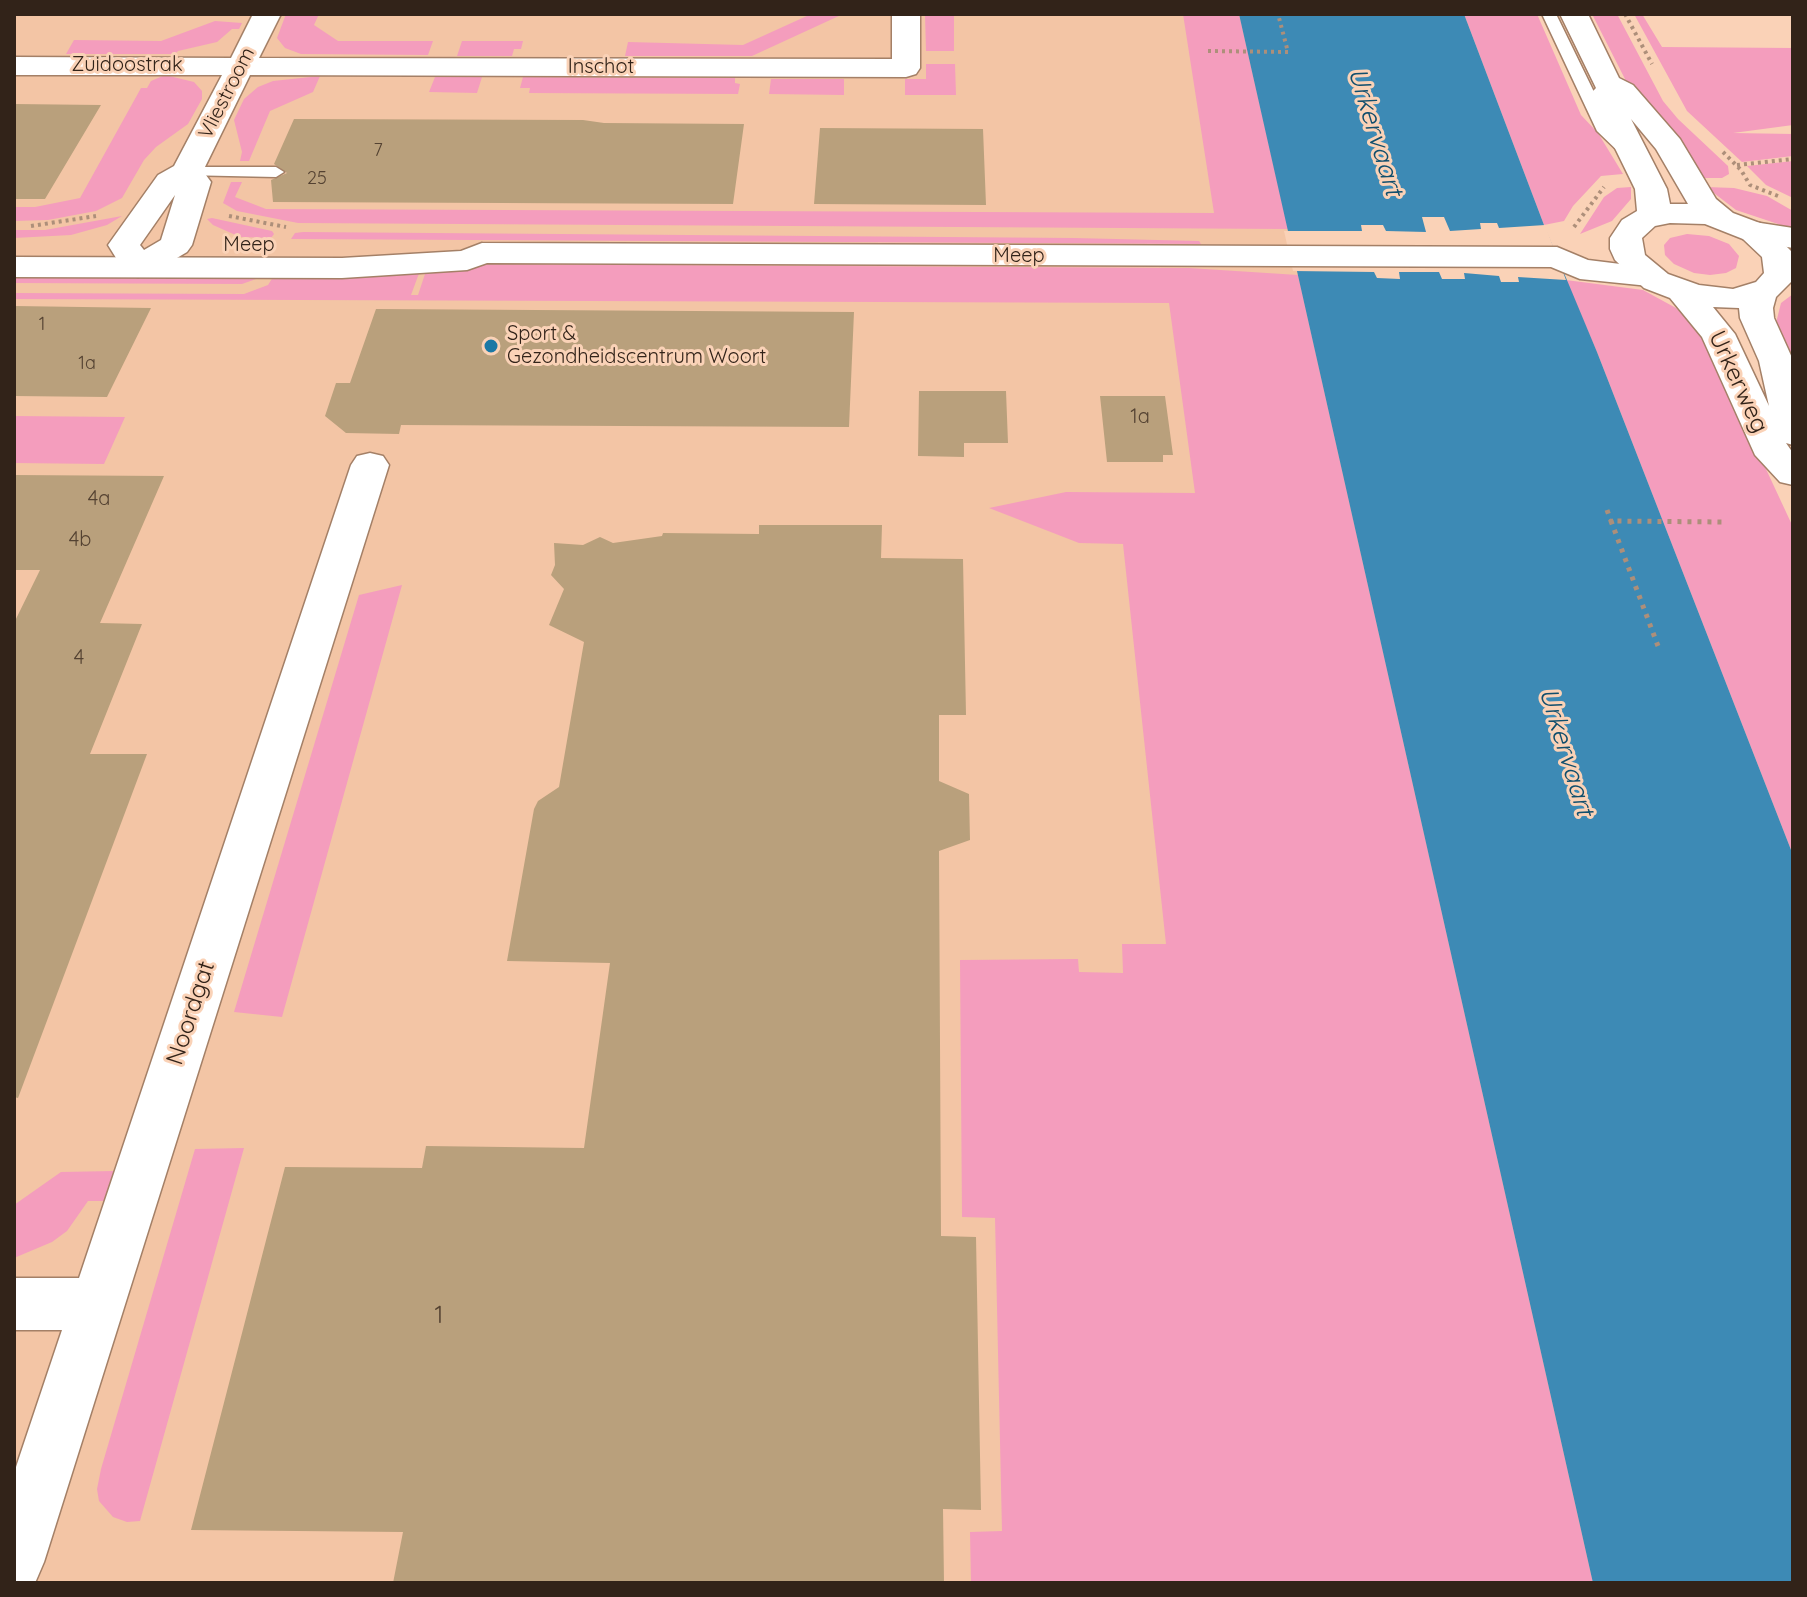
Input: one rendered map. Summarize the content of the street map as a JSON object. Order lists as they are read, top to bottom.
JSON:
{
  "streets": {
    "main road": [
      "Zuidoostrak",
      "Inschot",
      "Vliestroom",
      "Meep",
      "Urkerweg",
      "Noordgat"
    ]
  },
  "crossings": [
    ["Zuidoostrak", "Inschot"],
    ["Zuidoostrak", "Vliestroom"],
    ["Inschot", "Vliestroom"],
    ["Vliestroom", "Meep"]
  ],
  "water": ["Urkervaart"],
  "places": ["Sport & Gezondheidscentrum Woort"],
  "house_numbers": [
    "7",
    "25",
    "1",
    "1a",
    "1a",
    "4a",
    "4b",
    "4",
    "1"
  ]
}
